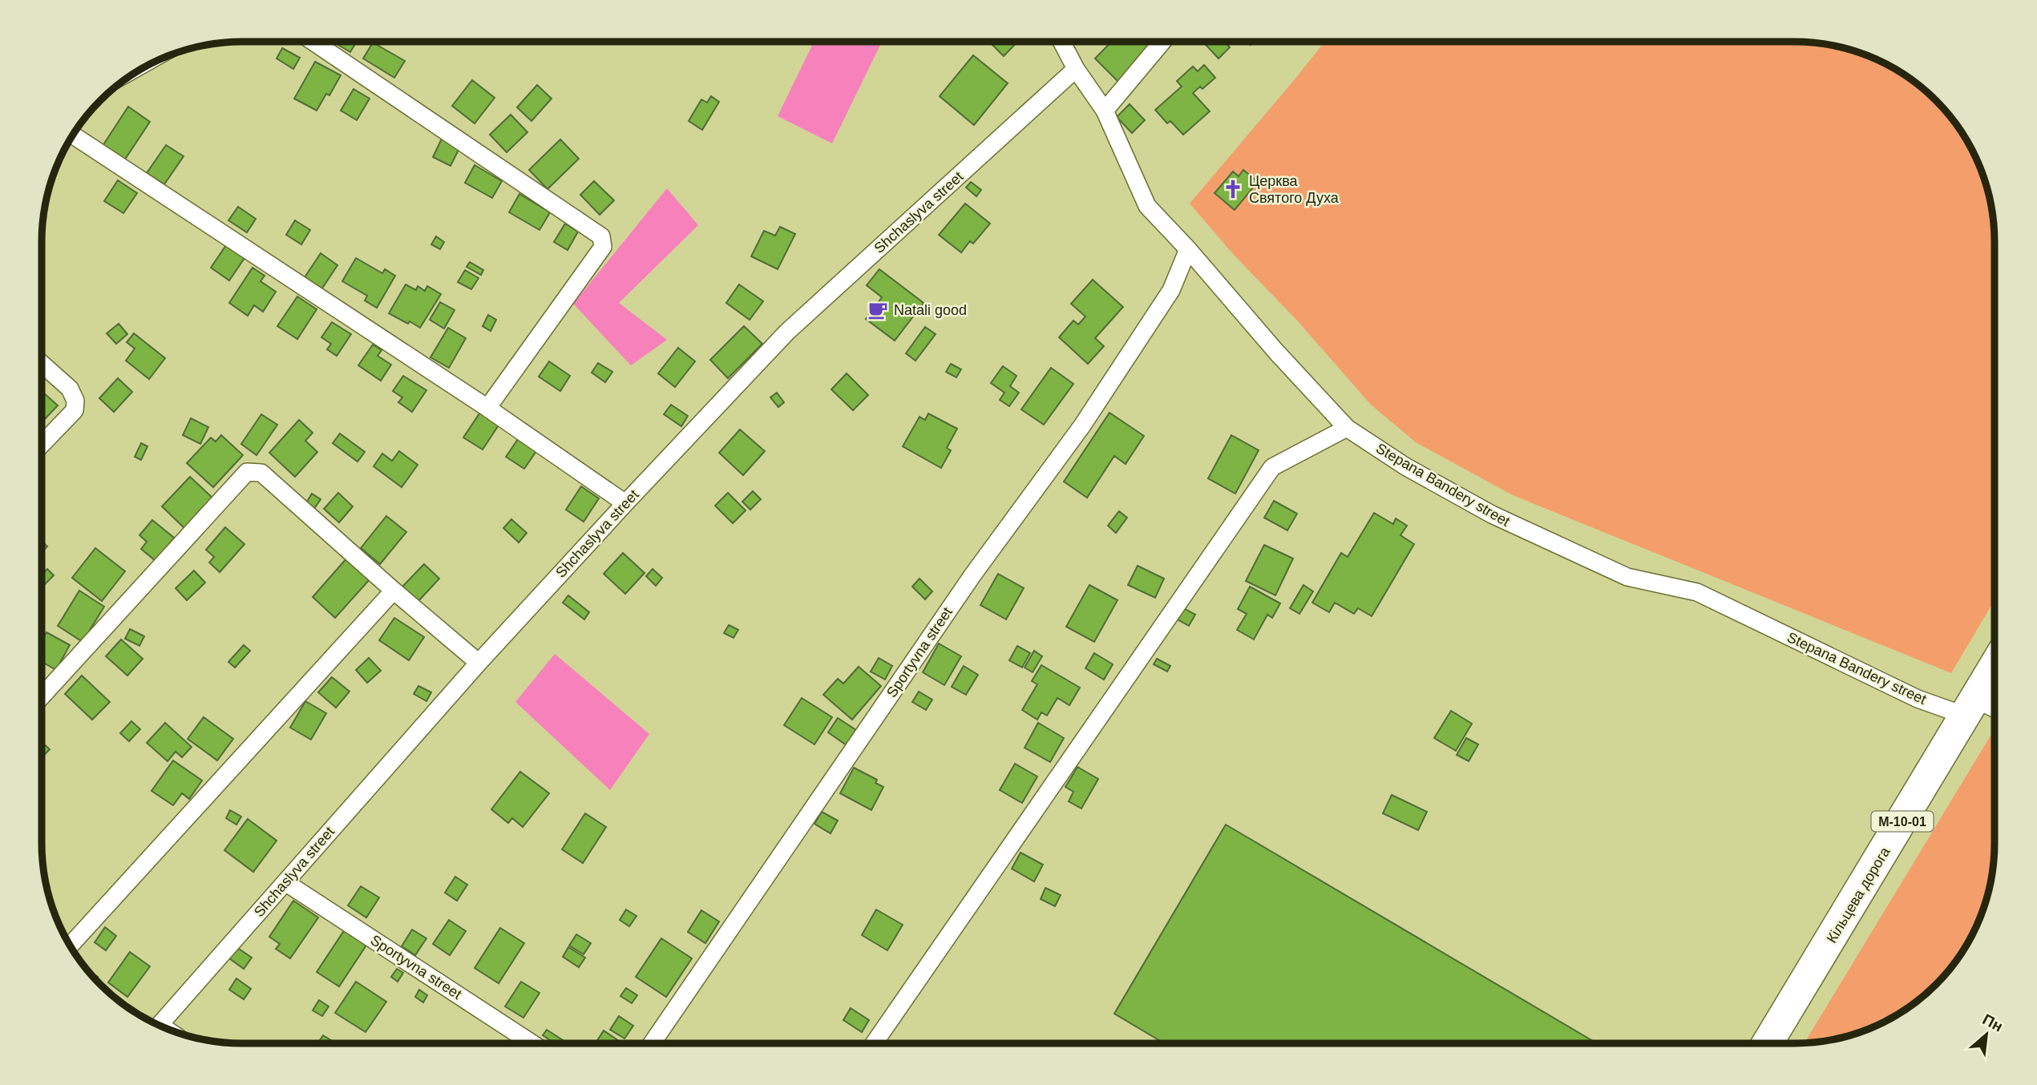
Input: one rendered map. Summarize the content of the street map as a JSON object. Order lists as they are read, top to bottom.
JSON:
{
  "streets": {
    "highway": ["М-10-01", "Кільцева дорога"],
    "street": ["Shchaslyva street", "Stepana Bandery street", "Sportyvna street"]
  },
  "crossings": [
    ["Shchaslyva street", "Stepana Bandery street"],
    ["Shchaslyva street", "Sportyvna street"],
    ["Stepana Bandery street", "Sportyvna street"],
    ["Stepana Bandery street", "Кільцева дорога"]
  ],
  "places": {
    "church": ["Церква Святого Духа"],
    "cafe": ["Natali good"]
  },
  "north": "top right"
}
